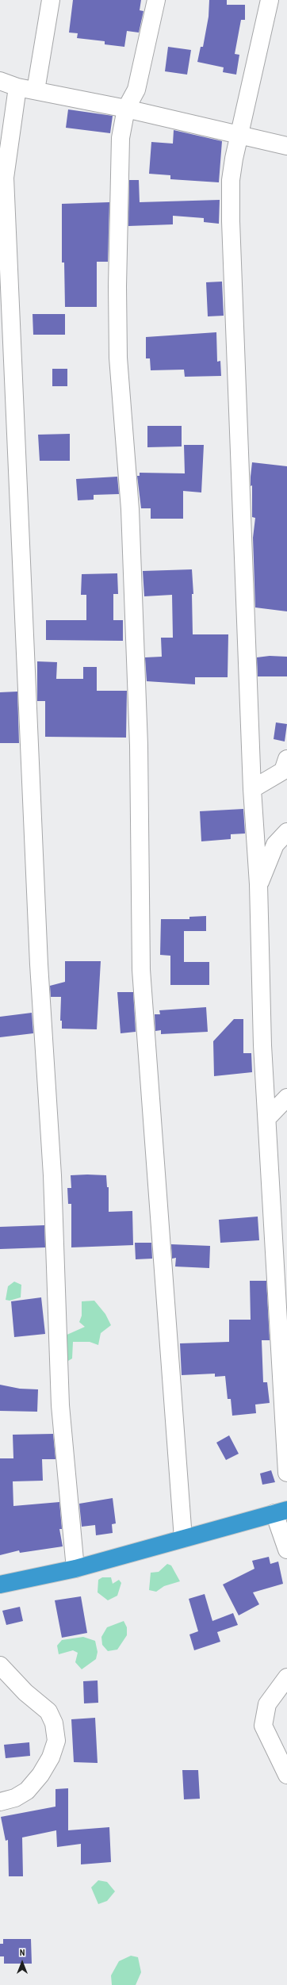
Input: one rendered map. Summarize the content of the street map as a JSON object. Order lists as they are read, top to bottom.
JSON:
{
  "north": "top"
}
